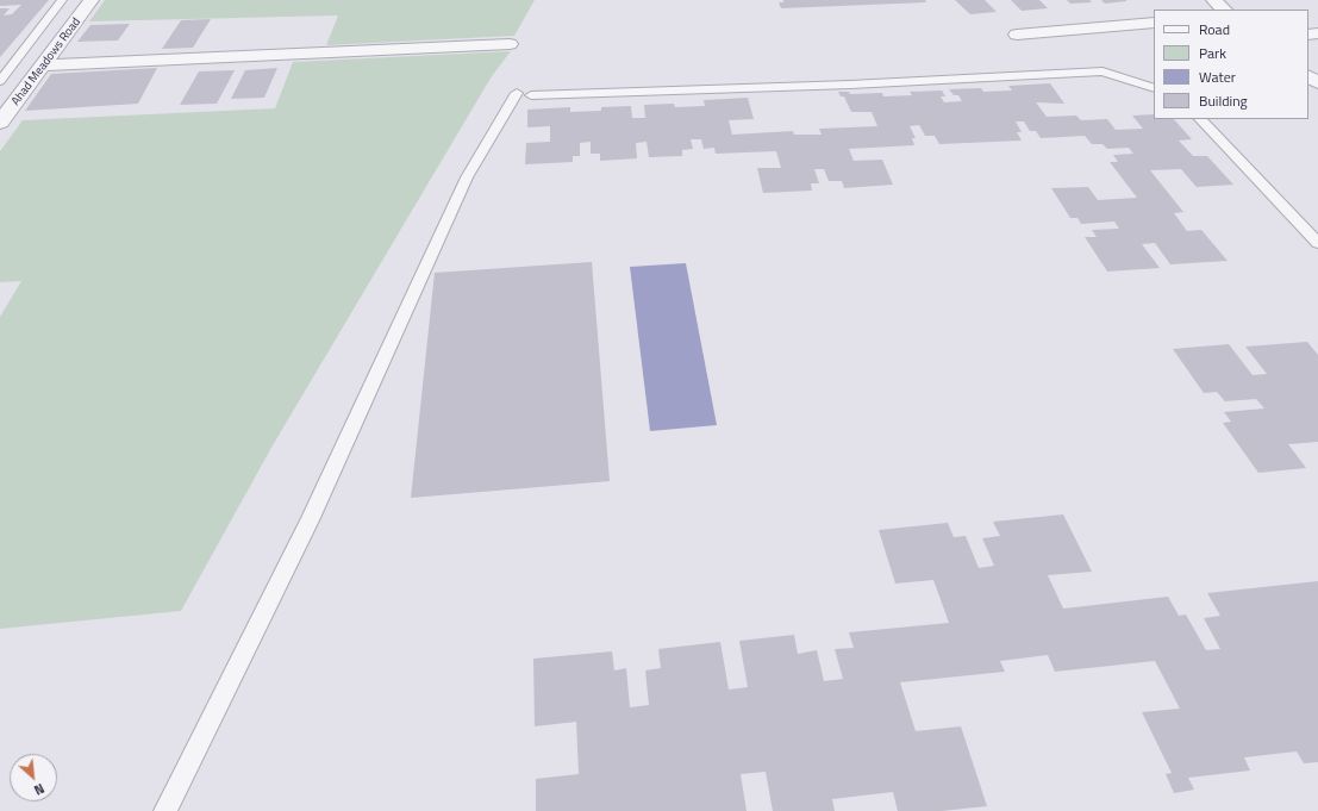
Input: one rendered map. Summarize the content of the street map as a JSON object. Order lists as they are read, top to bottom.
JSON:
{
  "streets": {
    "street": ["Ahad Meadows Road"]
  },
  "legend": [
    "Road",
    "Park",
    "Water",
    "Building"
  ],
  "north": "bottom right"
}
